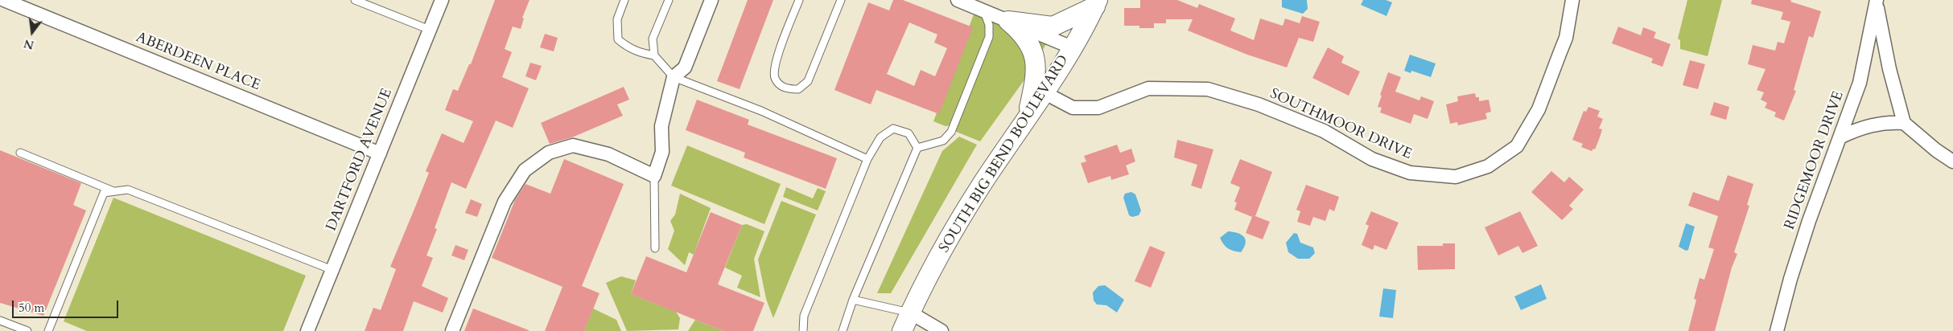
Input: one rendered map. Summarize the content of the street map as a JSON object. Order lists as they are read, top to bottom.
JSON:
{
  "streets": {
    "main road": ["SOUTH BIG BEND BOULEVARD"],
    "street": [
      "ABERDEEN PLACE",
      "SOUTHMOOR DRIVE",
      "DARTFORD AVENUE",
      "RIDGEMOOR DRIVE"
    ]
  },
  "crossings": [
    ["ABERDEEN PLACE", "DARTFORD AVENUE"],
    ["SOUTHMOOR DRIVE", "SOUTH BIG BEND BOULEVARD"]
  ],
  "scale_bar": "50 m",
  "north": "bottom"
}
